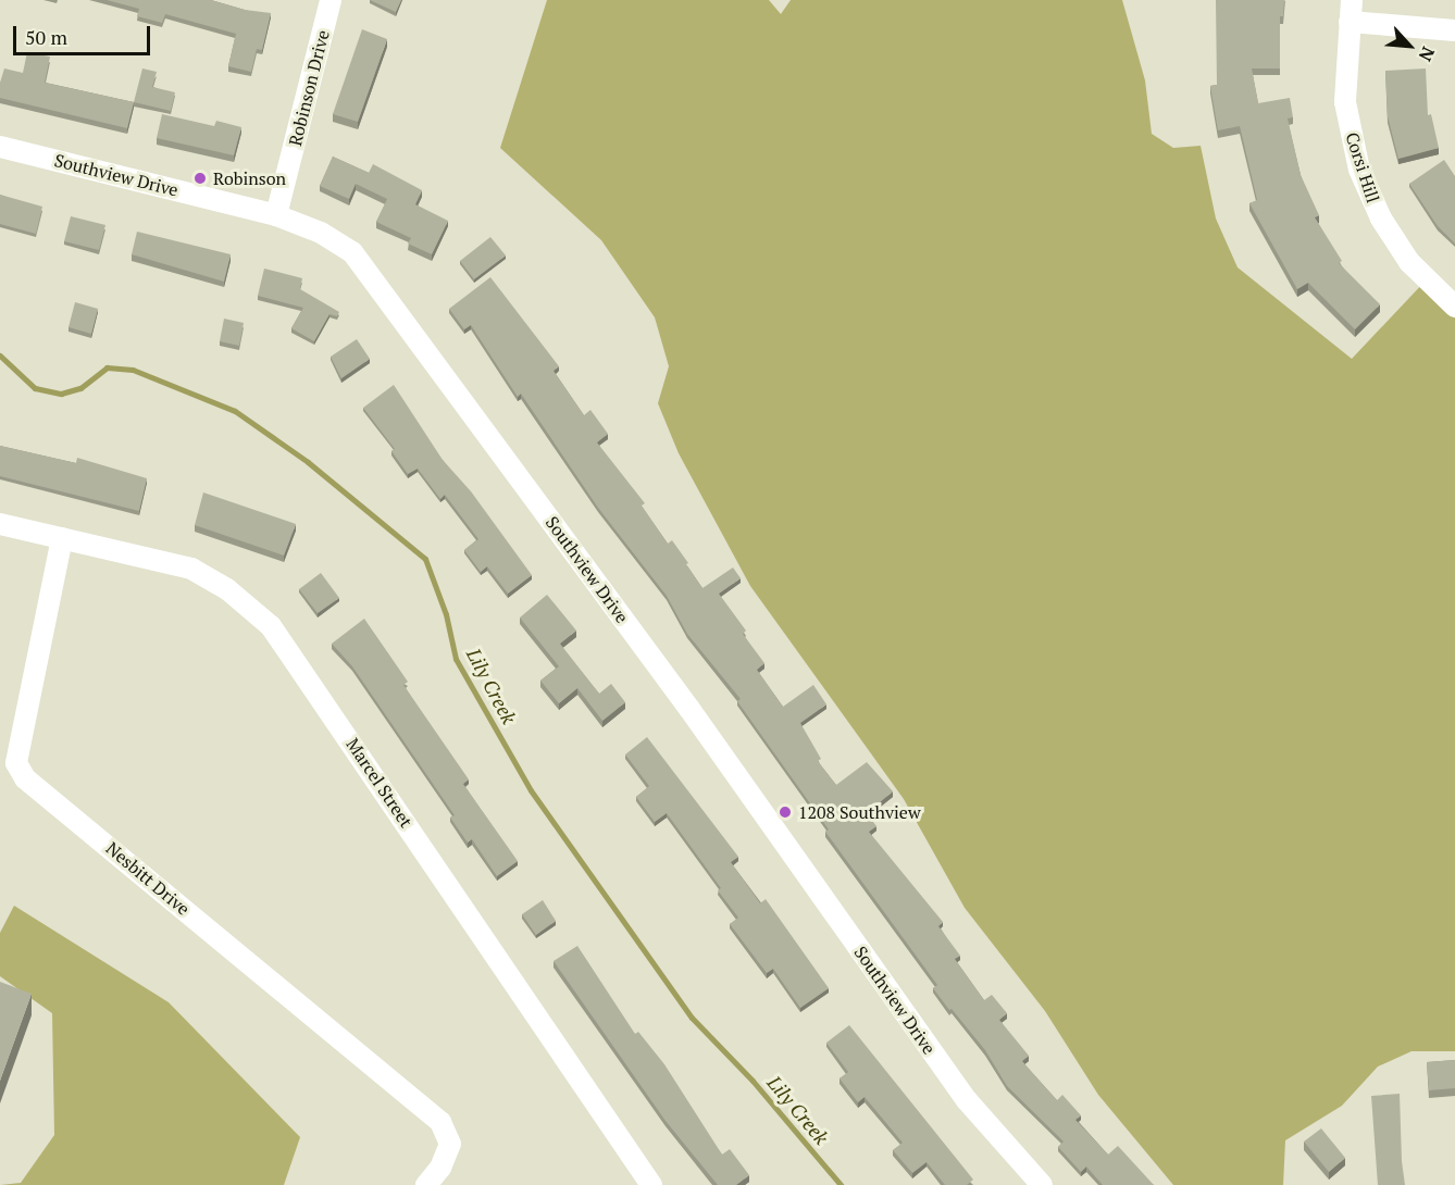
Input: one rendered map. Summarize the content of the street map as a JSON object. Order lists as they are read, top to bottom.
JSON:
{
  "streets": {
    "street": [
      "Robinson Drive",
      "Corsi Hill",
      "Southview Drive",
      "Marcel Street",
      "Nesbitt Drive"
    ]
  },
  "crossings": [
    ["Robinson Drive", "Southview Drive"],
    ["Marcel Street", "Nesbitt Drive"]
  ],
  "water": ["Lily Creek"],
  "places": ["Robinson", "1208 Southview"],
  "scale_bar": "50 m",
  "north": "bottom right"
}
